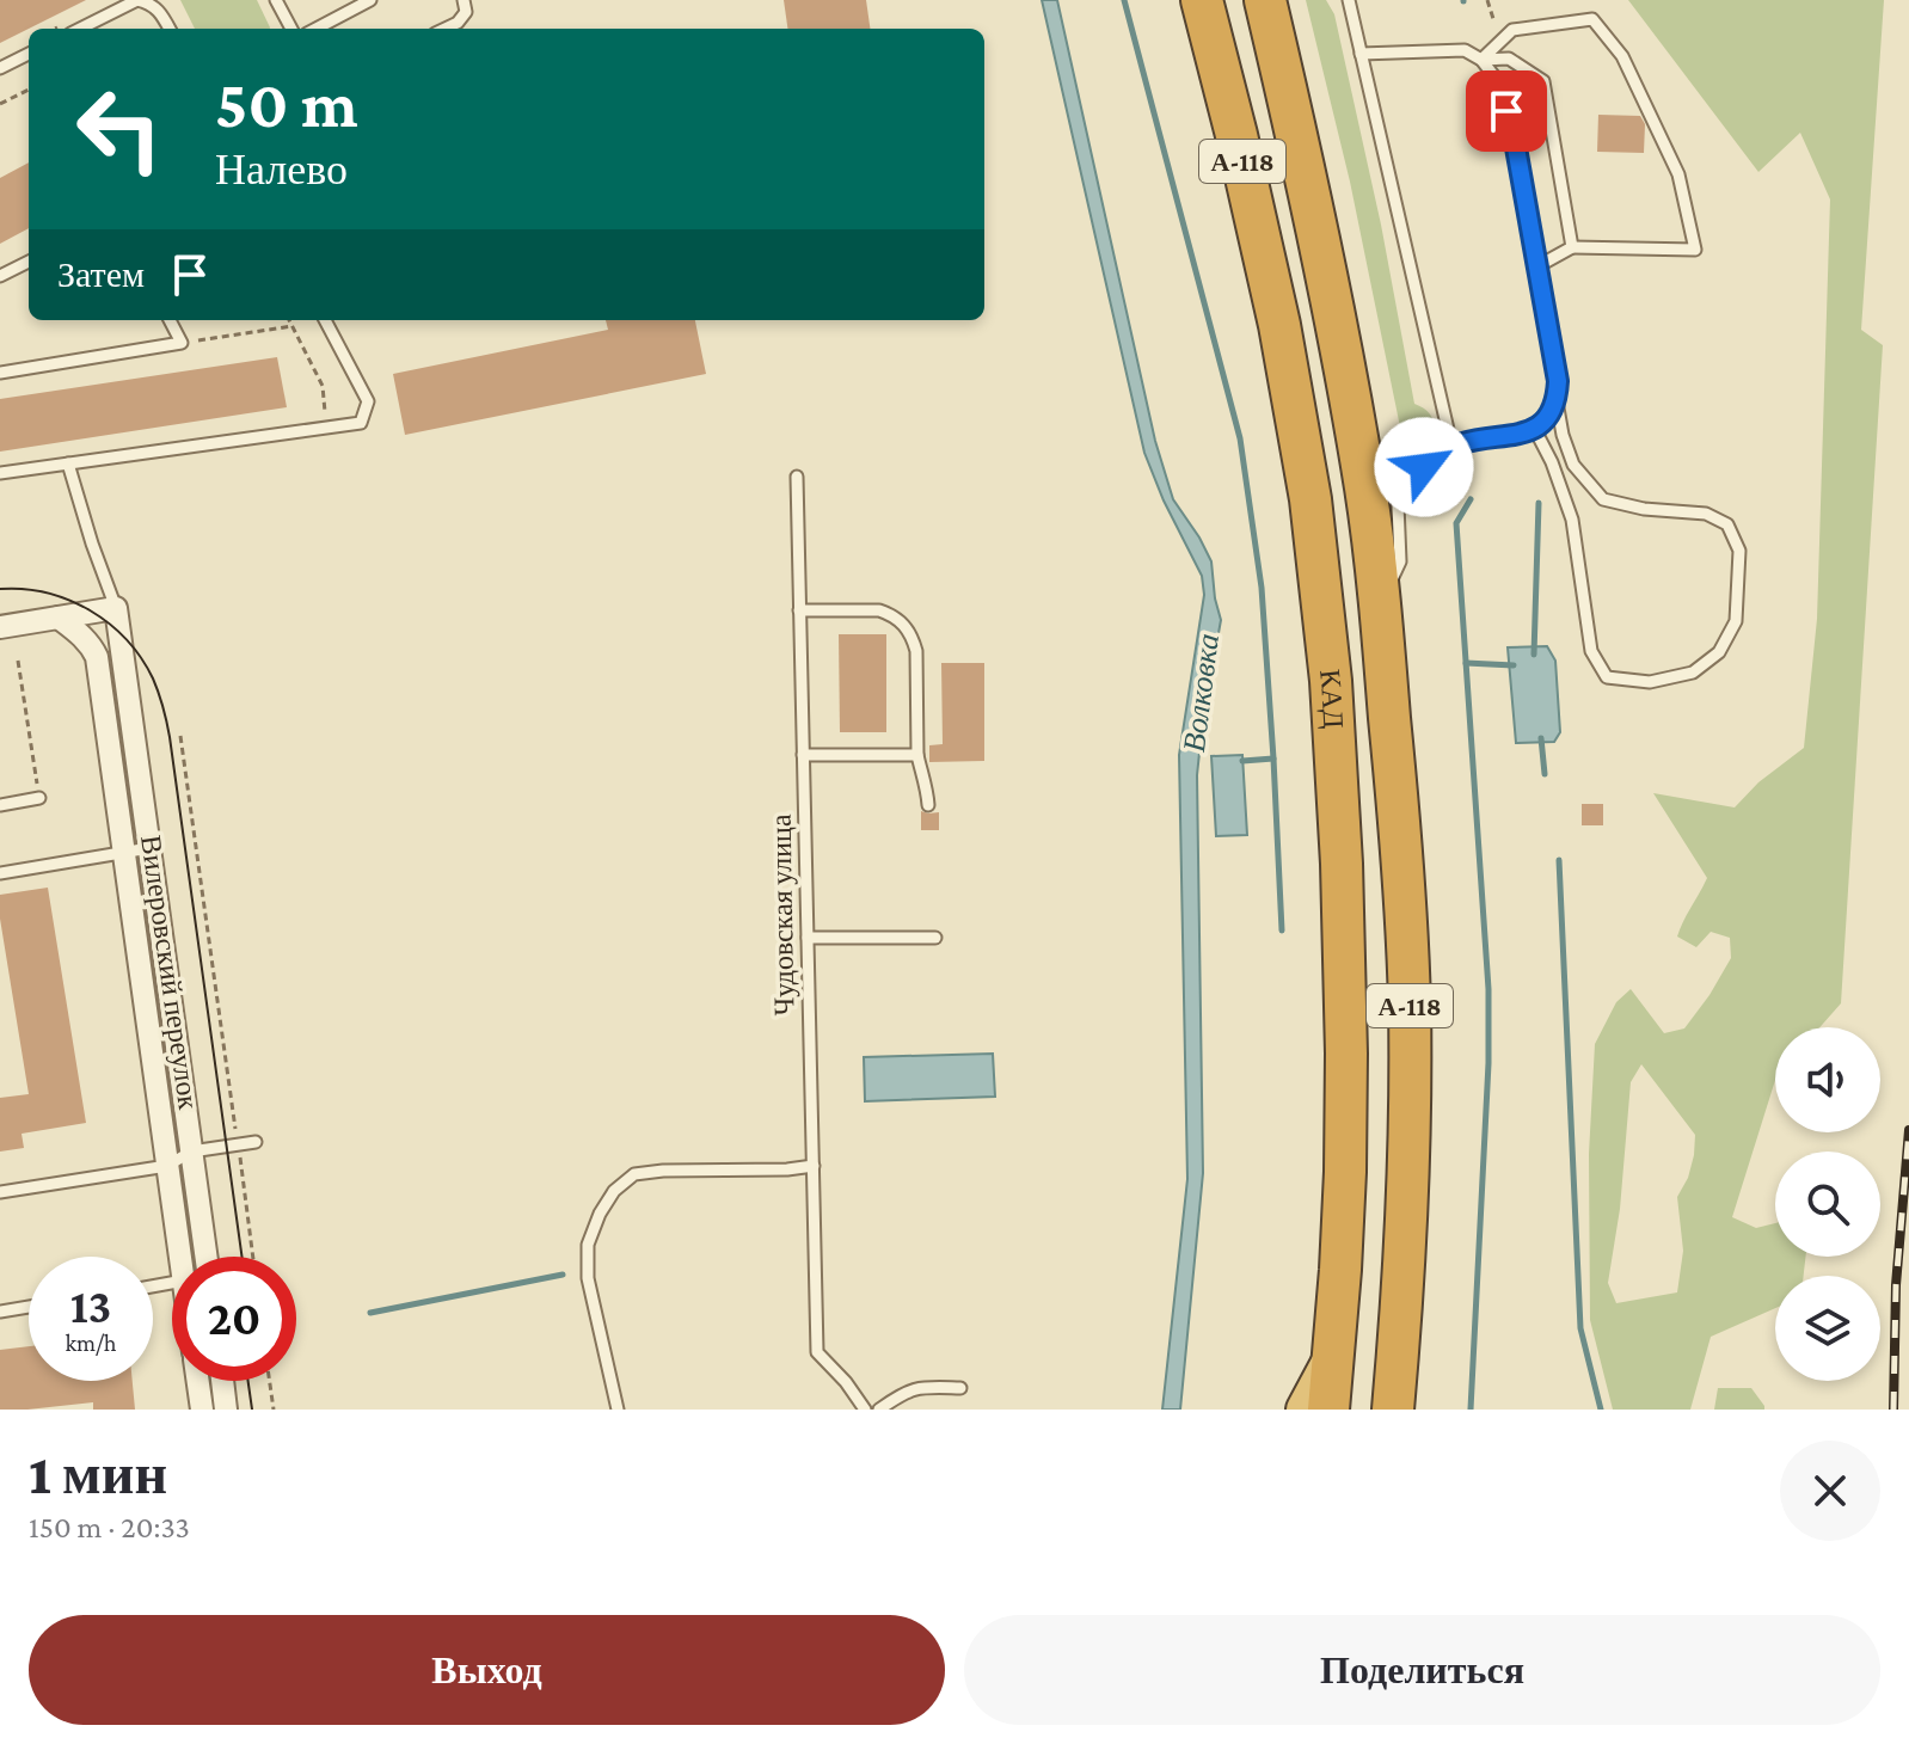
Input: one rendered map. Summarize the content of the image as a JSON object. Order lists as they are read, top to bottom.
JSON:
{
  "streets": {
    "highway": ["А-118", "КАД"],
    "street": ["Вилеровский переулок"],
    "lane": ["Чудовская улица"]
  },
  "water": ["Волковка"],
  "page": {
    "turn": ["50 m", "Налево"],
    "then": "Затем",
    "speed": "13 km/h",
    "limit": "20",
    "heading": ["1 мин", "150 m · 20:33"],
    "buttons": ["Выход", "Поделиться"]
  }
}
